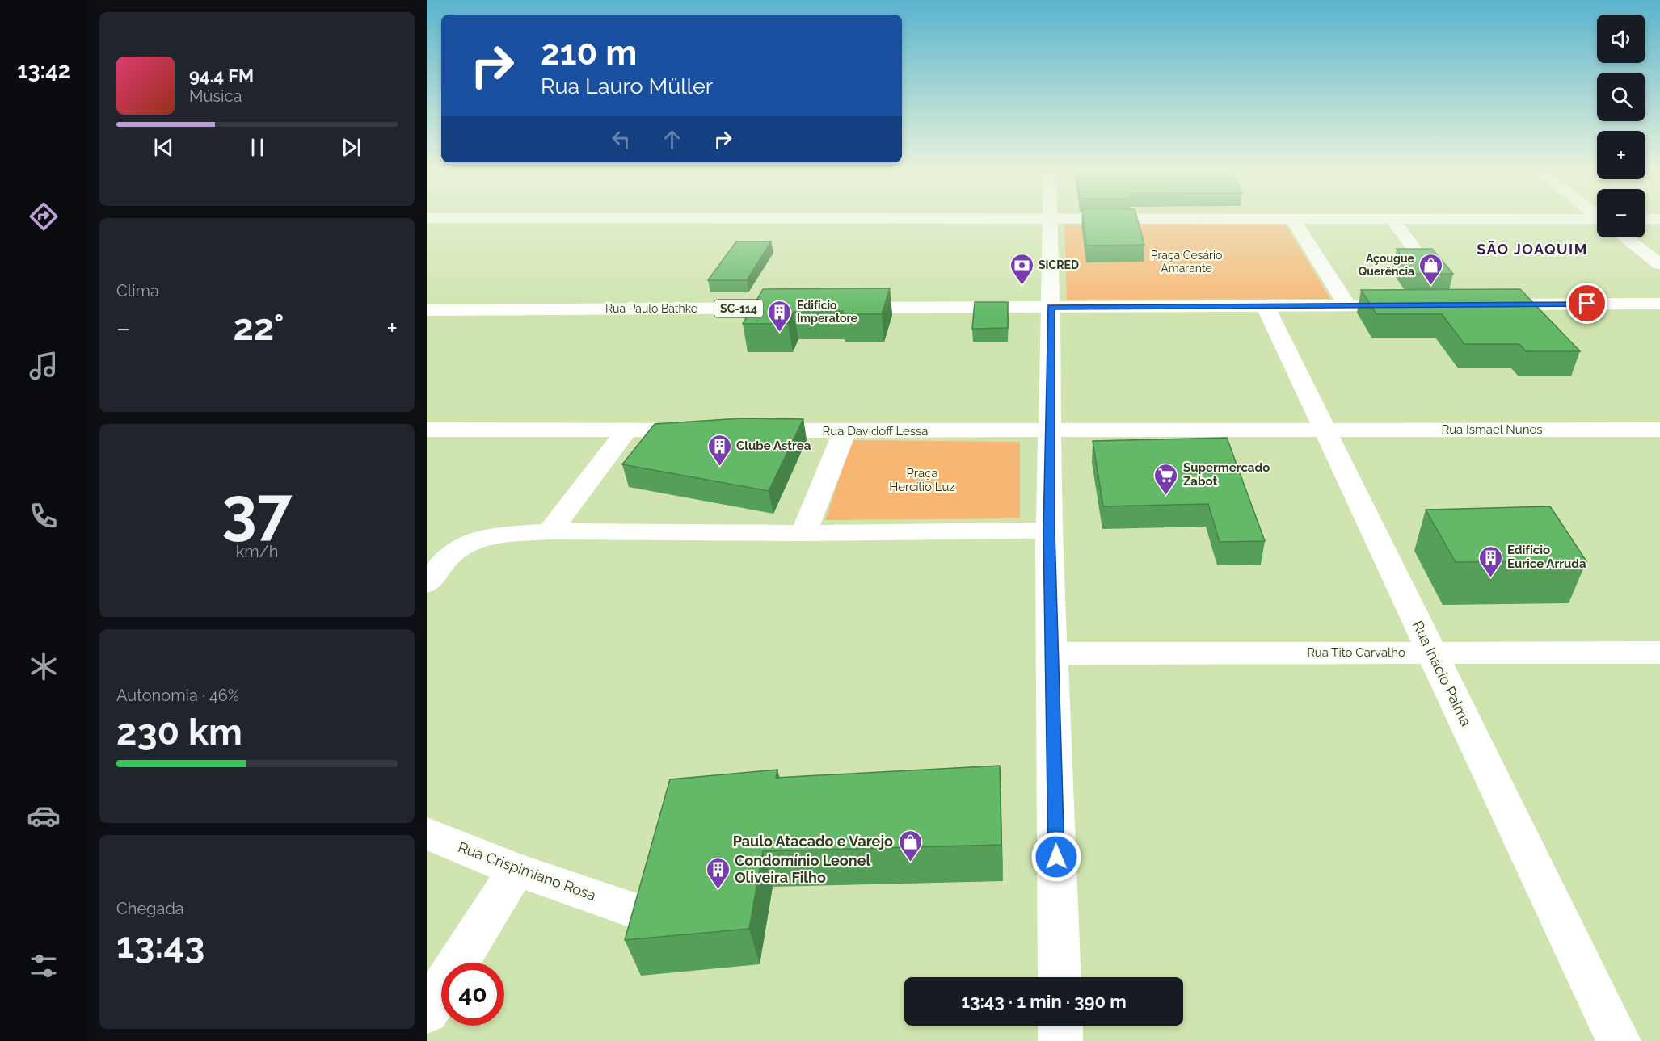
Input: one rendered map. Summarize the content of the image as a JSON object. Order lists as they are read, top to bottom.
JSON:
{
  "streets": {
    "street": [
      "Rua Paulo Bathke",
      "SC-114",
      "Rua Ismael Nunes",
      "Rua Davidoff Lessa",
      "Rua Tito Carvalho",
      "Rua Inácio Palma",
      "Rua Crispimiano Rosa"
    ]
  },
  "crossings": [
    ["Rua Ismael Nunes", "Rua Davidoff Lessa"],
    ["Rua Ismael Nunes", "Rua Inácio Palma"],
    ["Rua Davidoff Lessa", "Rua Inácio Palma"],
    ["Rua Tito Carvalho", "Rua Inácio Palma"]
  ],
  "districts": ["SÃO JOAQUIM"],
  "parks": ["Praça Cesário Amarante", "Praça Hercílio Luz"],
  "places": {
    "bank": ["SICRED"],
    "shop": ["Açougue Querência", "Paulo Atacado e Varejo"],
    "building": [
      "Edifício Imperatore",
      "Clube Astrea",
      "Edifício Eurice Arruda",
      "Condomínio Leonel Oliveira Filho"
    ],
    "supermarket": ["Supermercado Zabot"]
  },
  "page": {
    "tabs": "13:42",
    "map_buttons": ["+", "−"],
    "turn": ["210 m", "Rua Lauro Müller"],
    "song": ["94.4 FM", "Música"],
    "tile": [
      "Clima",
      ["37", "km/h"],
      ["Autonomia · 46%", "230 km"],
      ["Chegada", "13:43"]
    ],
    "heat": ["−", "22°", "+"],
    "limit": "40",
    "trip": "13:43 · 1 min · 390 m"
  }
}
